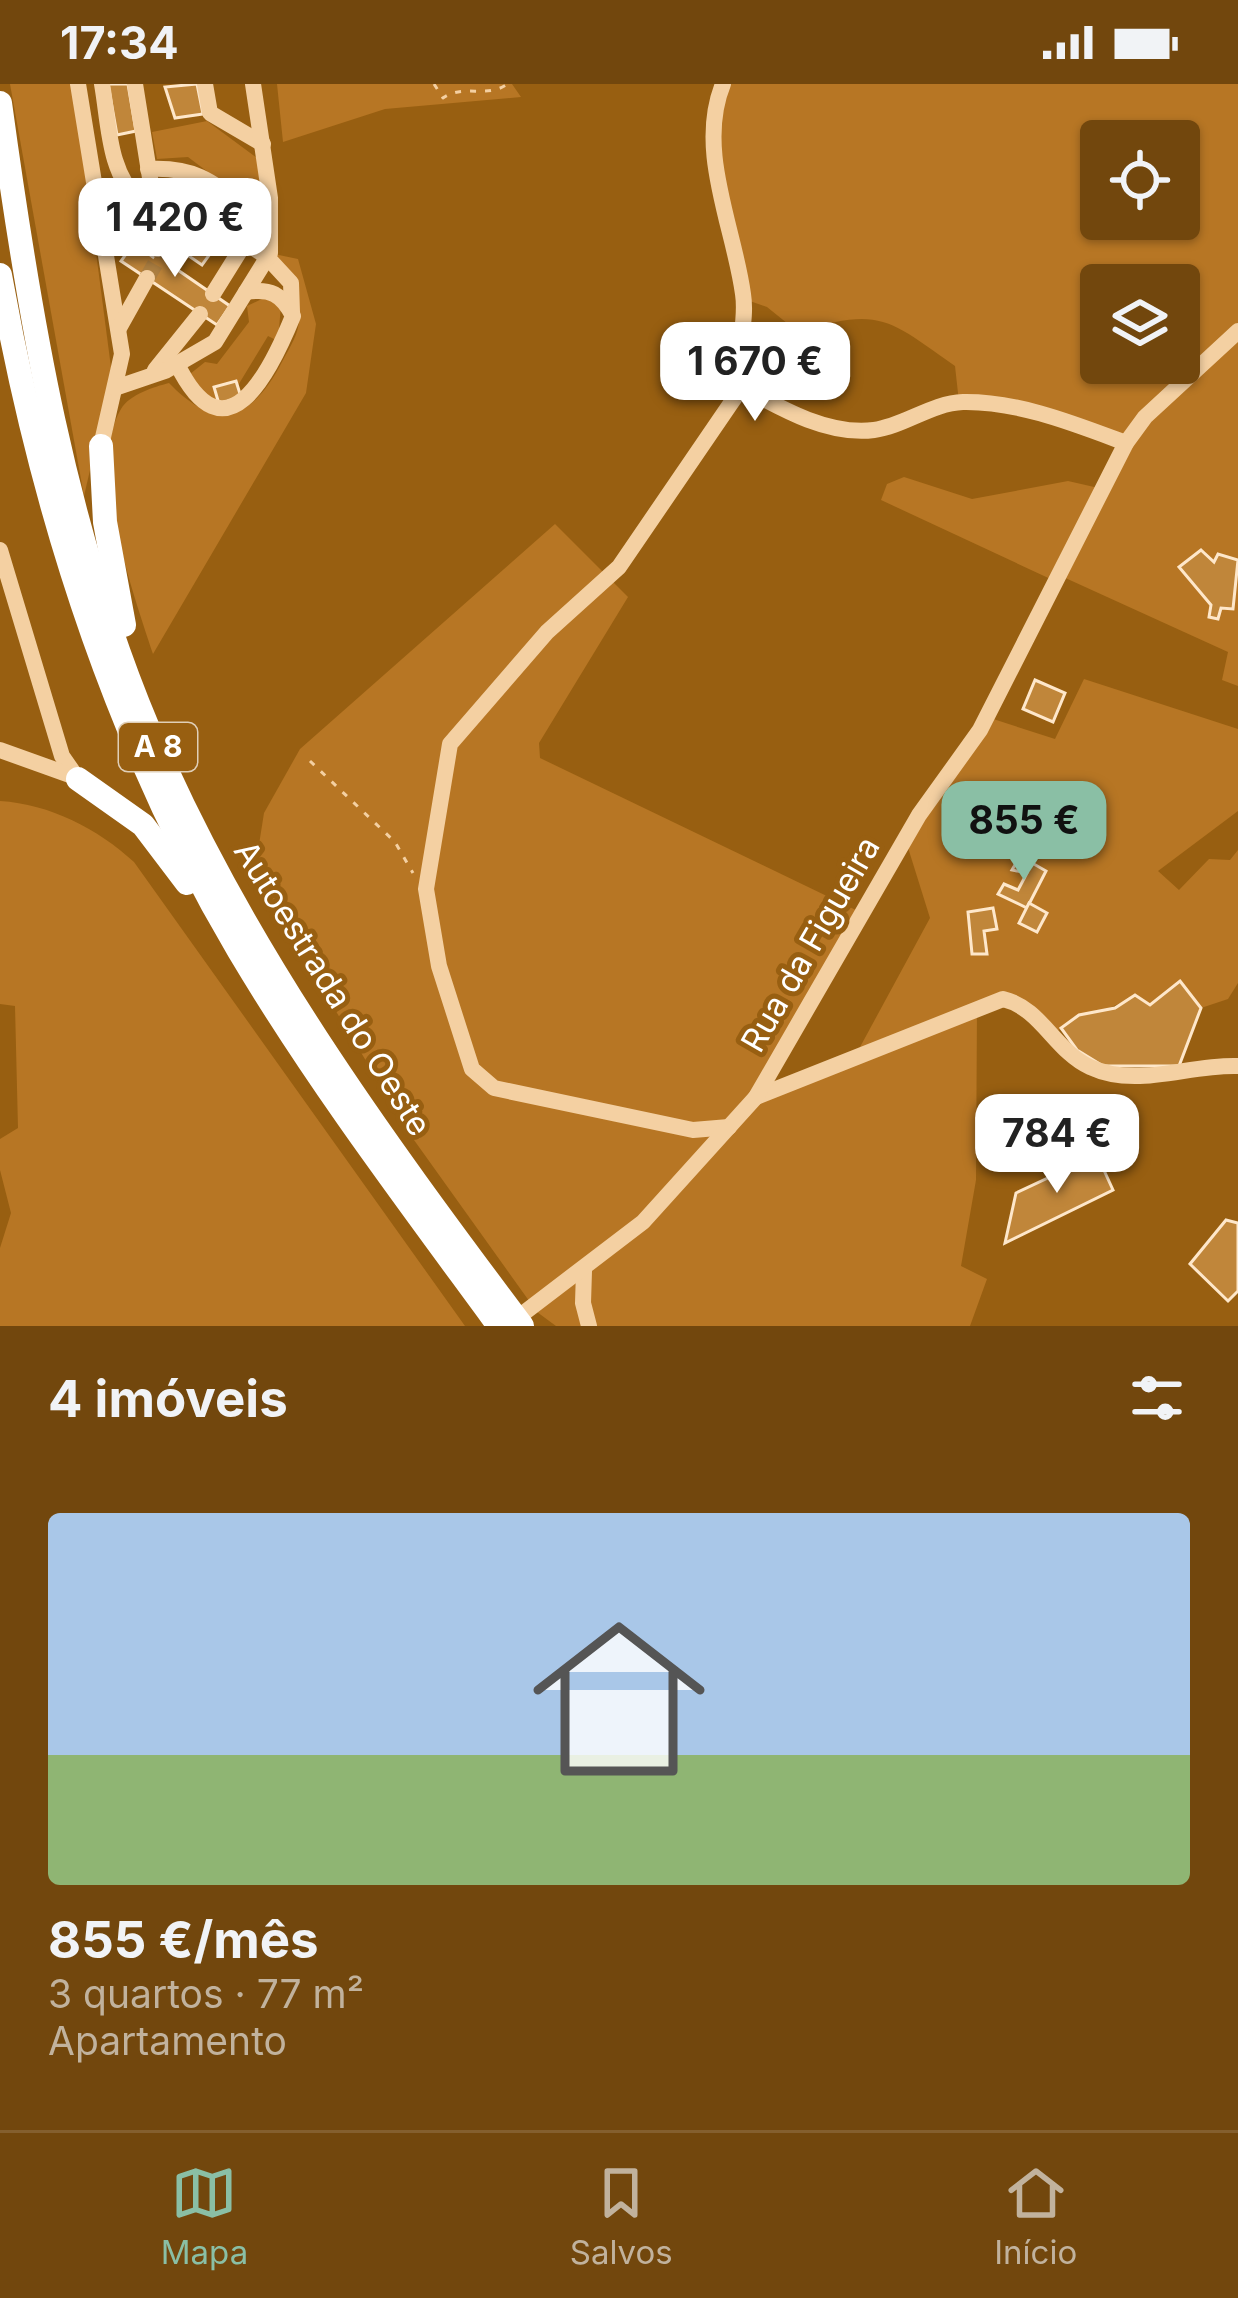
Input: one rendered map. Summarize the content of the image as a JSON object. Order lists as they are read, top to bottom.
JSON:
{
  "streets": {
    "highway": ["A 8", "Autoestrada do Oeste"],
    "street": ["Rua da Figueira"]
  },
  "crossings": [
    ["Rua da Figueira", "Autoestrada do Oeste"]
  ],
  "page": {
    "status": "17:34",
    "price": [
      "1 420 €",
      "1 670 €",
      "855 €",
      "784 €"
    ],
    "heading": "4 imóveis",
    "list": [
      {
        "name": "855 €/mês",
        "note": "3 quartos · 77 m² · Apartamento"
      }
    ],
    "tabs": ["Mapa", "Salvos", "Início"]
  }
}
